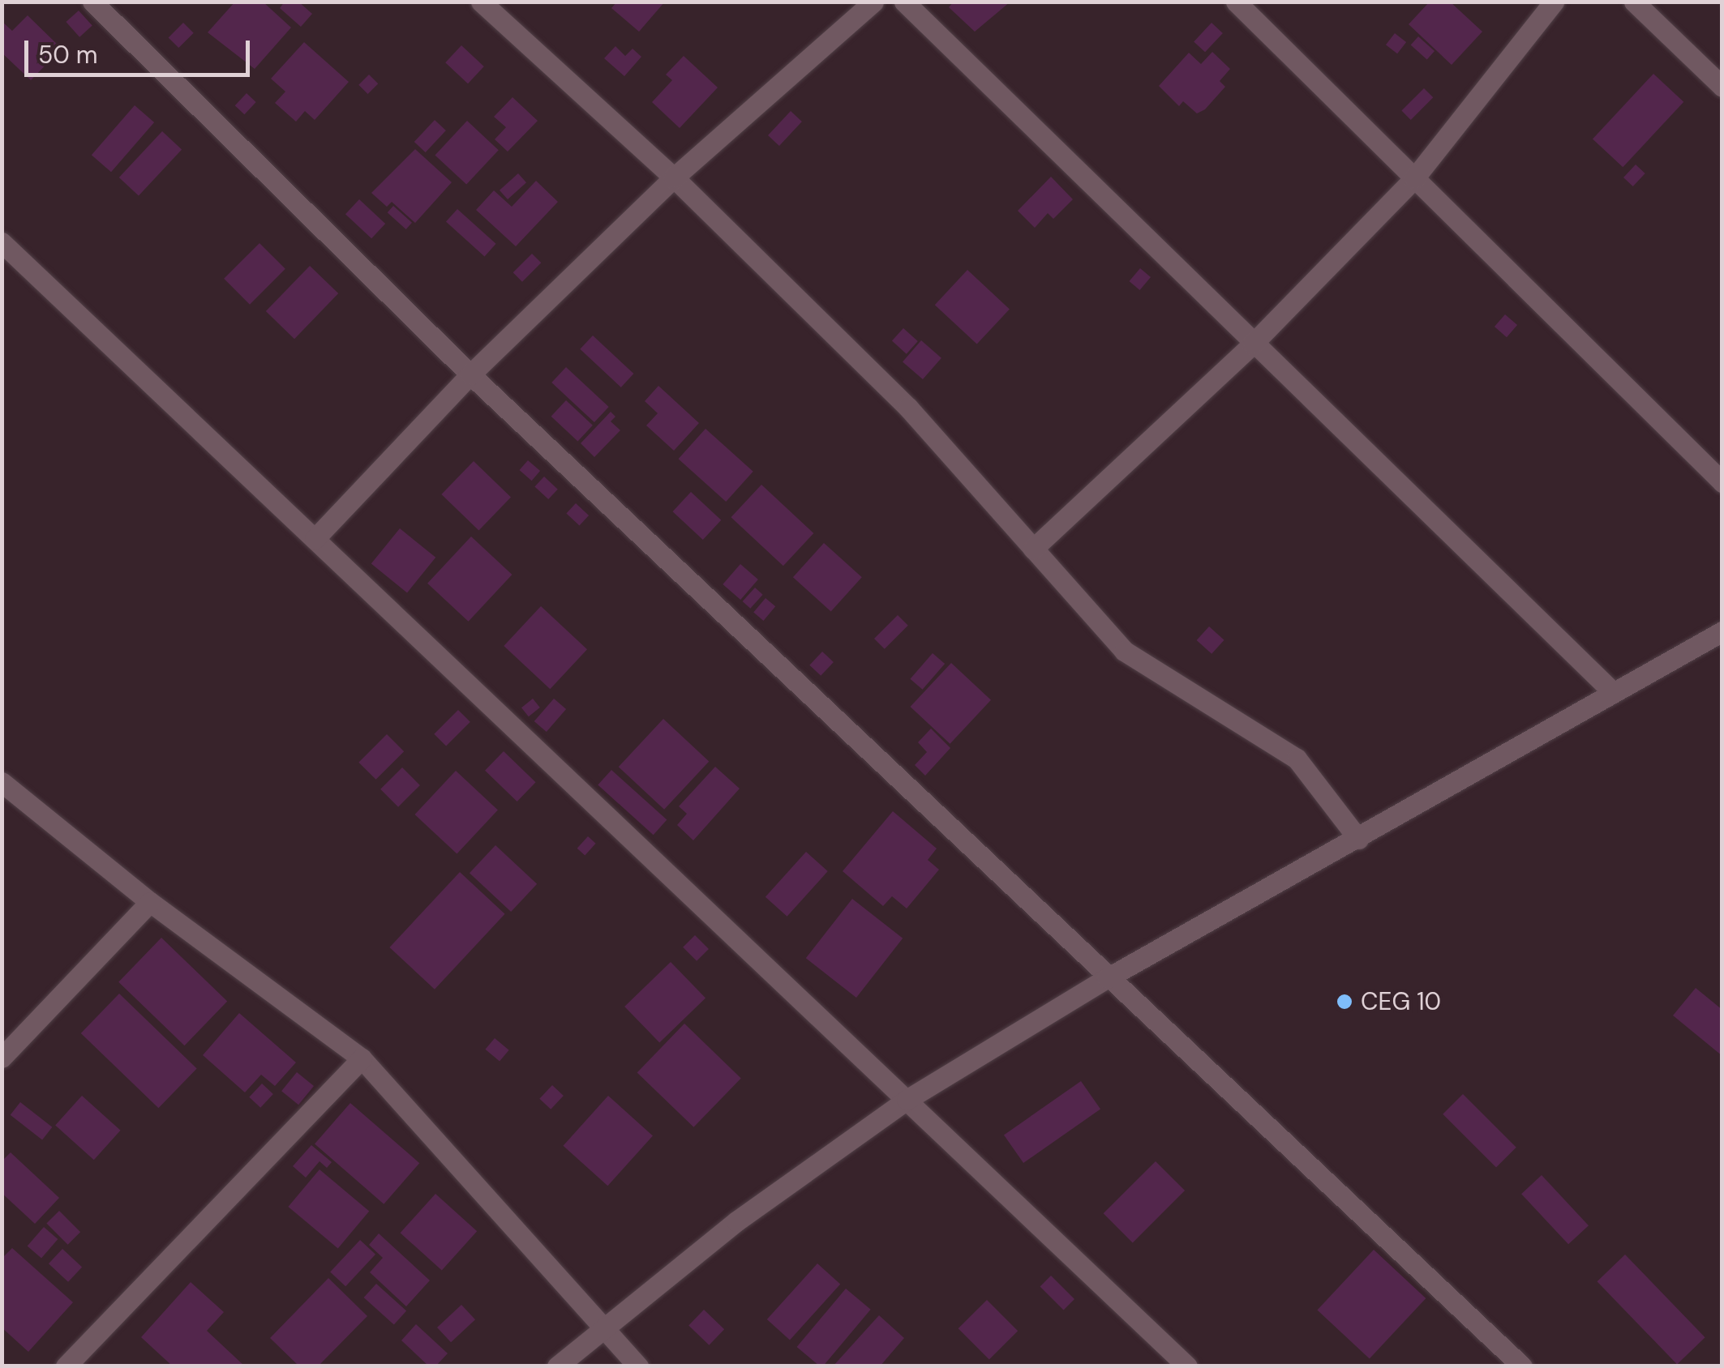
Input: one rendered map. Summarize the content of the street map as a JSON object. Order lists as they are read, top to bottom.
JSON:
{
  "places": ["CEG 10"],
  "scale_bar": "50 m"
}
